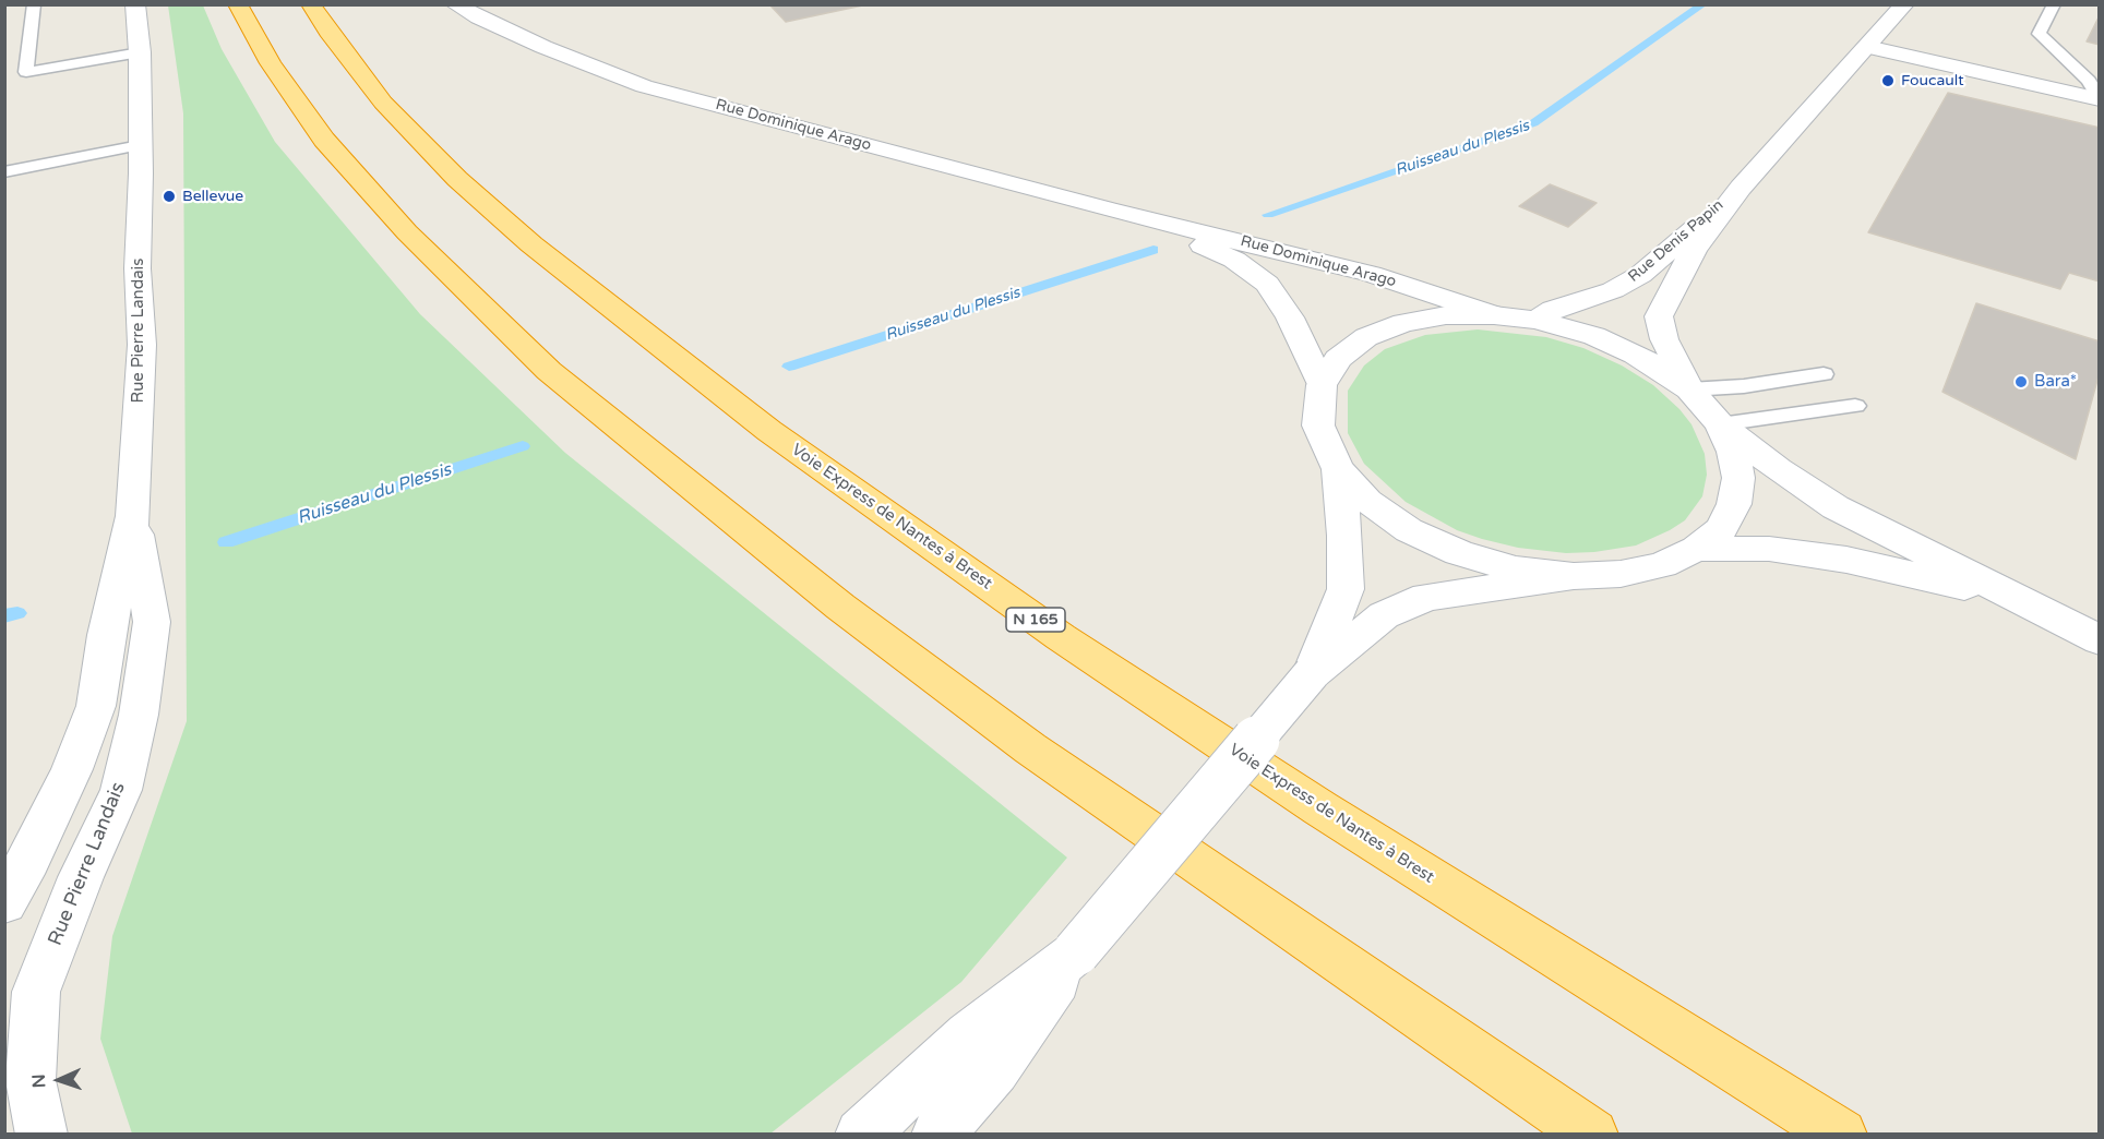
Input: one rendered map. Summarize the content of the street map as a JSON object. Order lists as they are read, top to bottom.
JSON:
{
  "streets": {
    "highway": ["Voie Express de Nantes à Brest", "N 165"],
    "main road": ["Rue Dominique Arago", "Rue Denis Papin", "Rue Pierre Landais"]
  },
  "water": ["Ruisseau du Plessis"],
  "places": ["Foucault", "Bellevue", "Bara*"],
  "north": "left"
}
